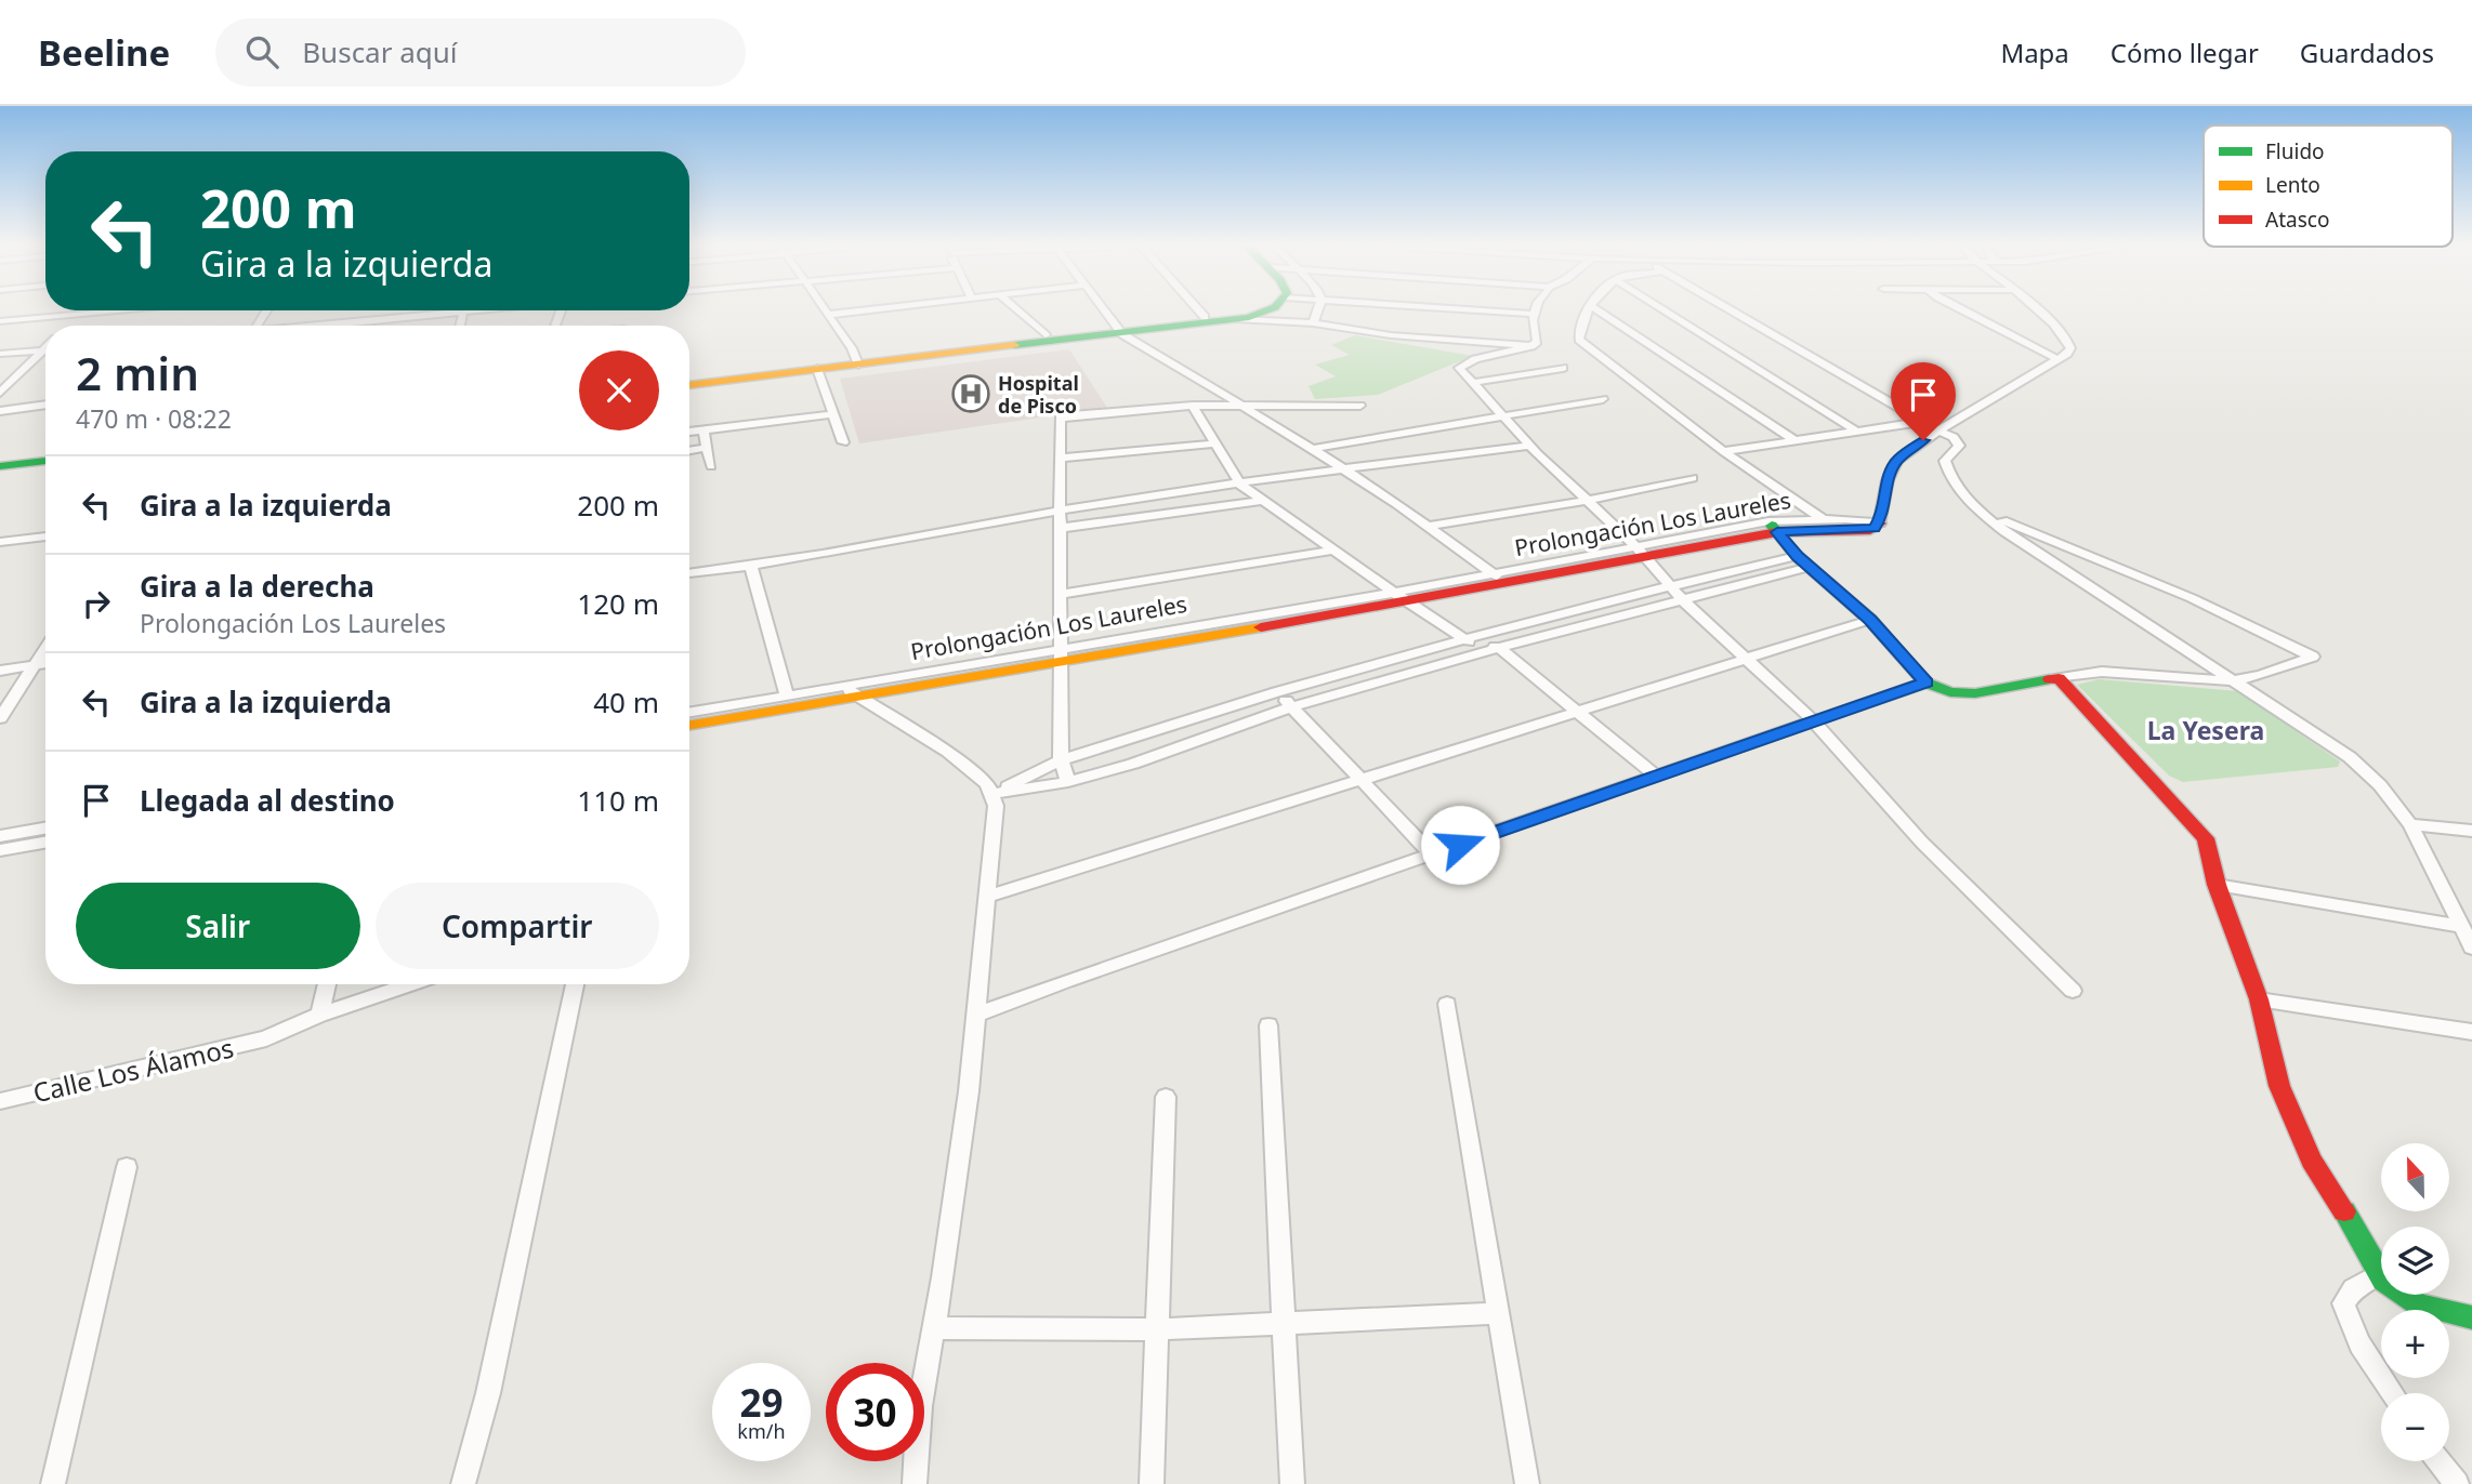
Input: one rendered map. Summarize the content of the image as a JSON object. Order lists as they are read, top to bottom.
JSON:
{
  "streets": {
    "main road": ["Prolongación Los Laureles"],
    "street": ["Calle Los Álamos"]
  },
  "districts": ["La Yesera"],
  "places": {
    "hospital": ["Hospital de Pisco"]
  },
  "legend": ["Fluido", "Lento", "Atasco"],
  "north": "top",
  "page": {
    "header": "Beeline",
    "search": "Buscar aquí",
    "nav": ["Mapa", "Cómo llegar", "Guardados"],
    "turn": ["200 m", "Gira a la izquierda"],
    "heading": ["2 min", "470 m · 08:22"],
    "list": [
      {
        "name": "Gira a la izquierda",
        "value": "200 m"
      },
      {
        "name": "Gira a la derecha",
        "note": "Prolongación Los Laureles",
        "value": "120 m"
      },
      {
        "name": "Gira a la izquierda",
        "value": "40 m"
      },
      {
        "name": "Llegada al destino",
        "value": "110 m"
      }
    ],
    "buttons": ["Salir", "Compartir"],
    "map_buttons": ["+", "−"],
    "speed": "29 km/h",
    "limit": "30"
  }
}
